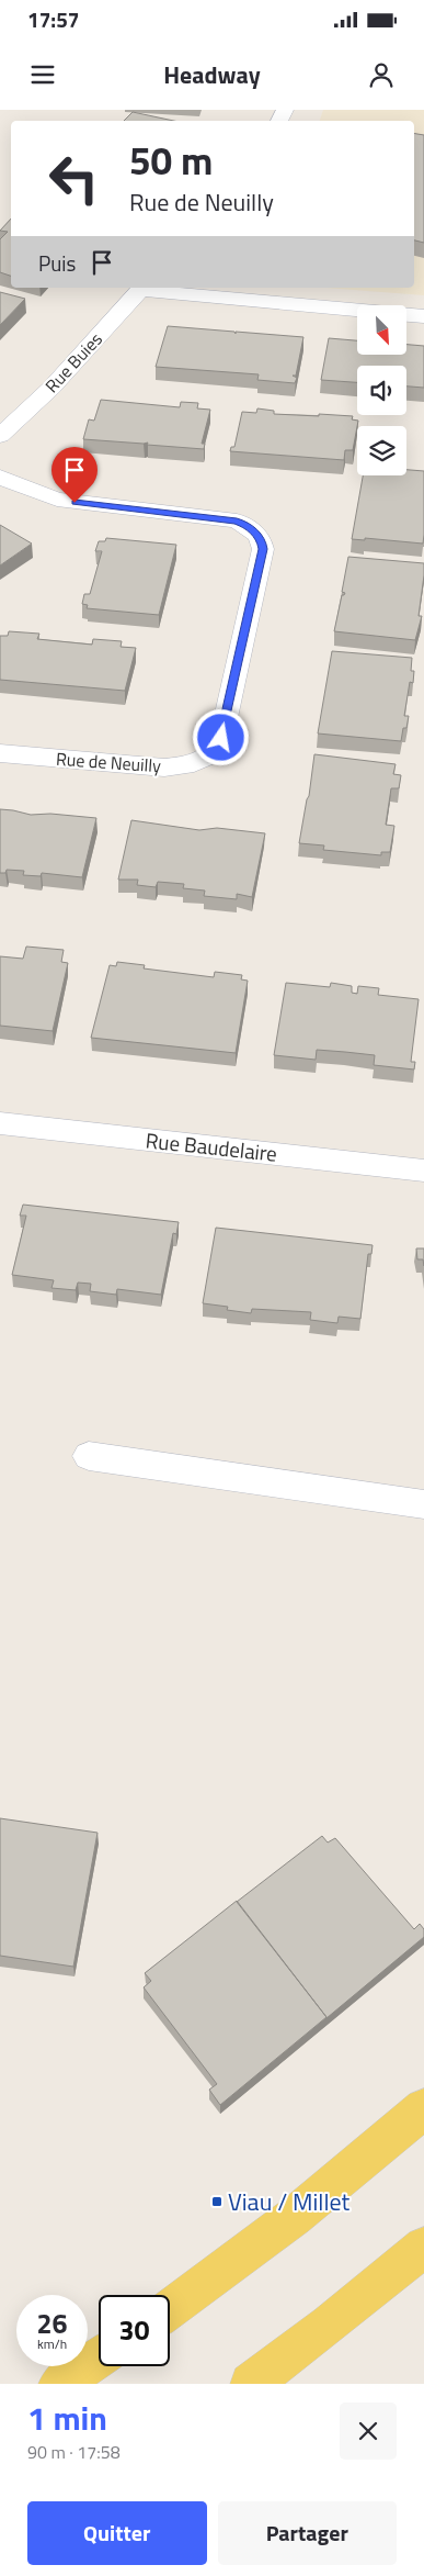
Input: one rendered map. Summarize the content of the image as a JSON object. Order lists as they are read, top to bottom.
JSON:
{
  "streets": {
    "street": ["Rue Buies", "Rue de Neuilly", "Rue Baudelaire"]
  },
  "places": {
    "transit": ["Viau / Millet"]
  },
  "north": "bottom right",
  "page": {
    "status": "17:57",
    "header": "Headway",
    "turn": ["50 m", "Rue de Neuilly"],
    "then": "Puis",
    "speed": "26 km/h",
    "limit": "30",
    "heading": ["1 min", "90 m · 17:58"],
    "buttons": ["Quitter", "Partager"]
  }
}
